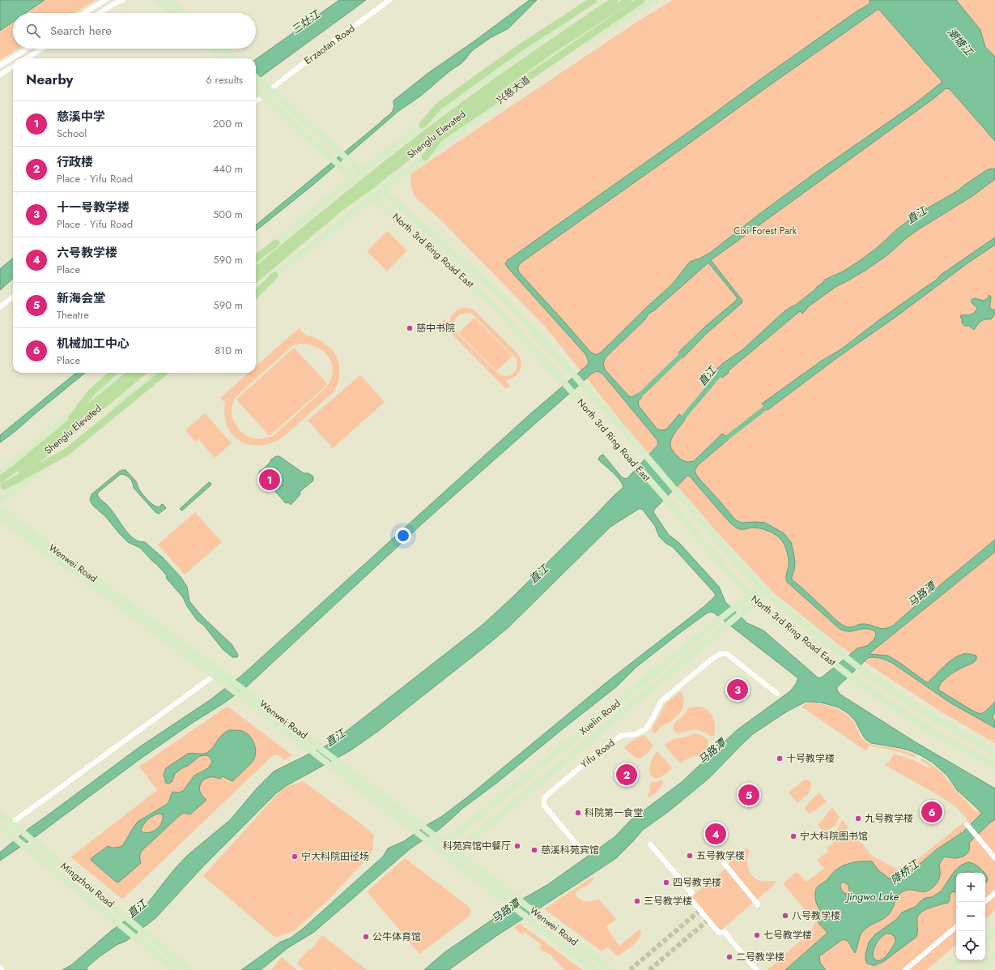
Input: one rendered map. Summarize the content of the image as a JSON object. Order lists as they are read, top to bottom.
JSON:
{
  "streets": {
    "highway": ["Shenglu Elevated"],
    "main road": [
      "兴慈大道",
      "North 3rd Ring Road East",
      "Wenwei Road",
      "Xuelin Road",
      "Mingzhou Road"
    ],
    "street": ["Erzaotan Road", "Yifu Road"]
  },
  "crossings": [
    ["Erzaotan Road", "North 3rd Ring Road East"],
    ["兴慈大道", "North 3rd Ring Road East"],
    ["North 3rd Ring Road East", "Xuelin Road"],
    ["Wenwei Road", "Xuelin Road"]
  ],
  "water": [
    "三灶江",
    "潮塘江",
    "直江",
    "马路潭",
    "降桥江",
    "Jingwo Lake"
  ],
  "parks": ["Cixi Forest Park"],
  "places": [
    "慈中书院",
    "十号教学楼",
    "科院第一食堂",
    "九号教学楼",
    "宁大科院图书馆",
    "科苑宾馆中餐厅",
    "慈溪科苑宾馆",
    "五号教学楼",
    "宁大科院田径场",
    "四号教学楼",
    "三号教学楼",
    "八号教学楼",
    "七号教学楼",
    "公牛体育馆",
    "二号教学楼"
  ],
  "page": {
    "search": "Search here",
    "heading": ["Nearby", "6 results"],
    "list": [
      {
        "mark": "1",
        "name": "慈溪中学",
        "note": "School",
        "value": "200 m"
      },
      {
        "mark": "2",
        "name": "行政楼",
        "note": "Place · Yifu Road",
        "value": "440 m"
      },
      {
        "mark": "3",
        "name": "十一号教学楼",
        "note": "Place · Yifu Road",
        "value": "500 m"
      },
      {
        "mark": "4",
        "name": "六号教学楼",
        "note": "Place",
        "value": "590 m"
      },
      {
        "mark": "5",
        "name": "新海会堂",
        "note": "Theatre",
        "value": "590 m"
      },
      {
        "mark": "6",
        "name": "机械加工中心",
        "note": "Place",
        "value": "810 m"
      }
    ],
    "pins": [
      "1",
      "3",
      "2",
      "5",
      "6",
      "4"
    ],
    "map_buttons": ["+", "−"]
  }
}
